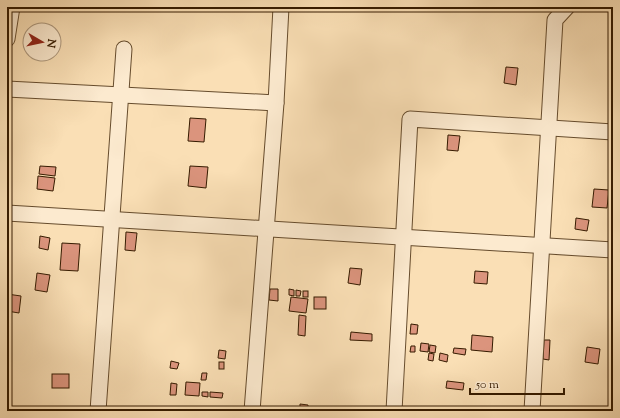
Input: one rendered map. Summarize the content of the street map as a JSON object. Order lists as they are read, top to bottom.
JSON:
{
  "scale_bar": "50 m",
  "north": "right"
}
